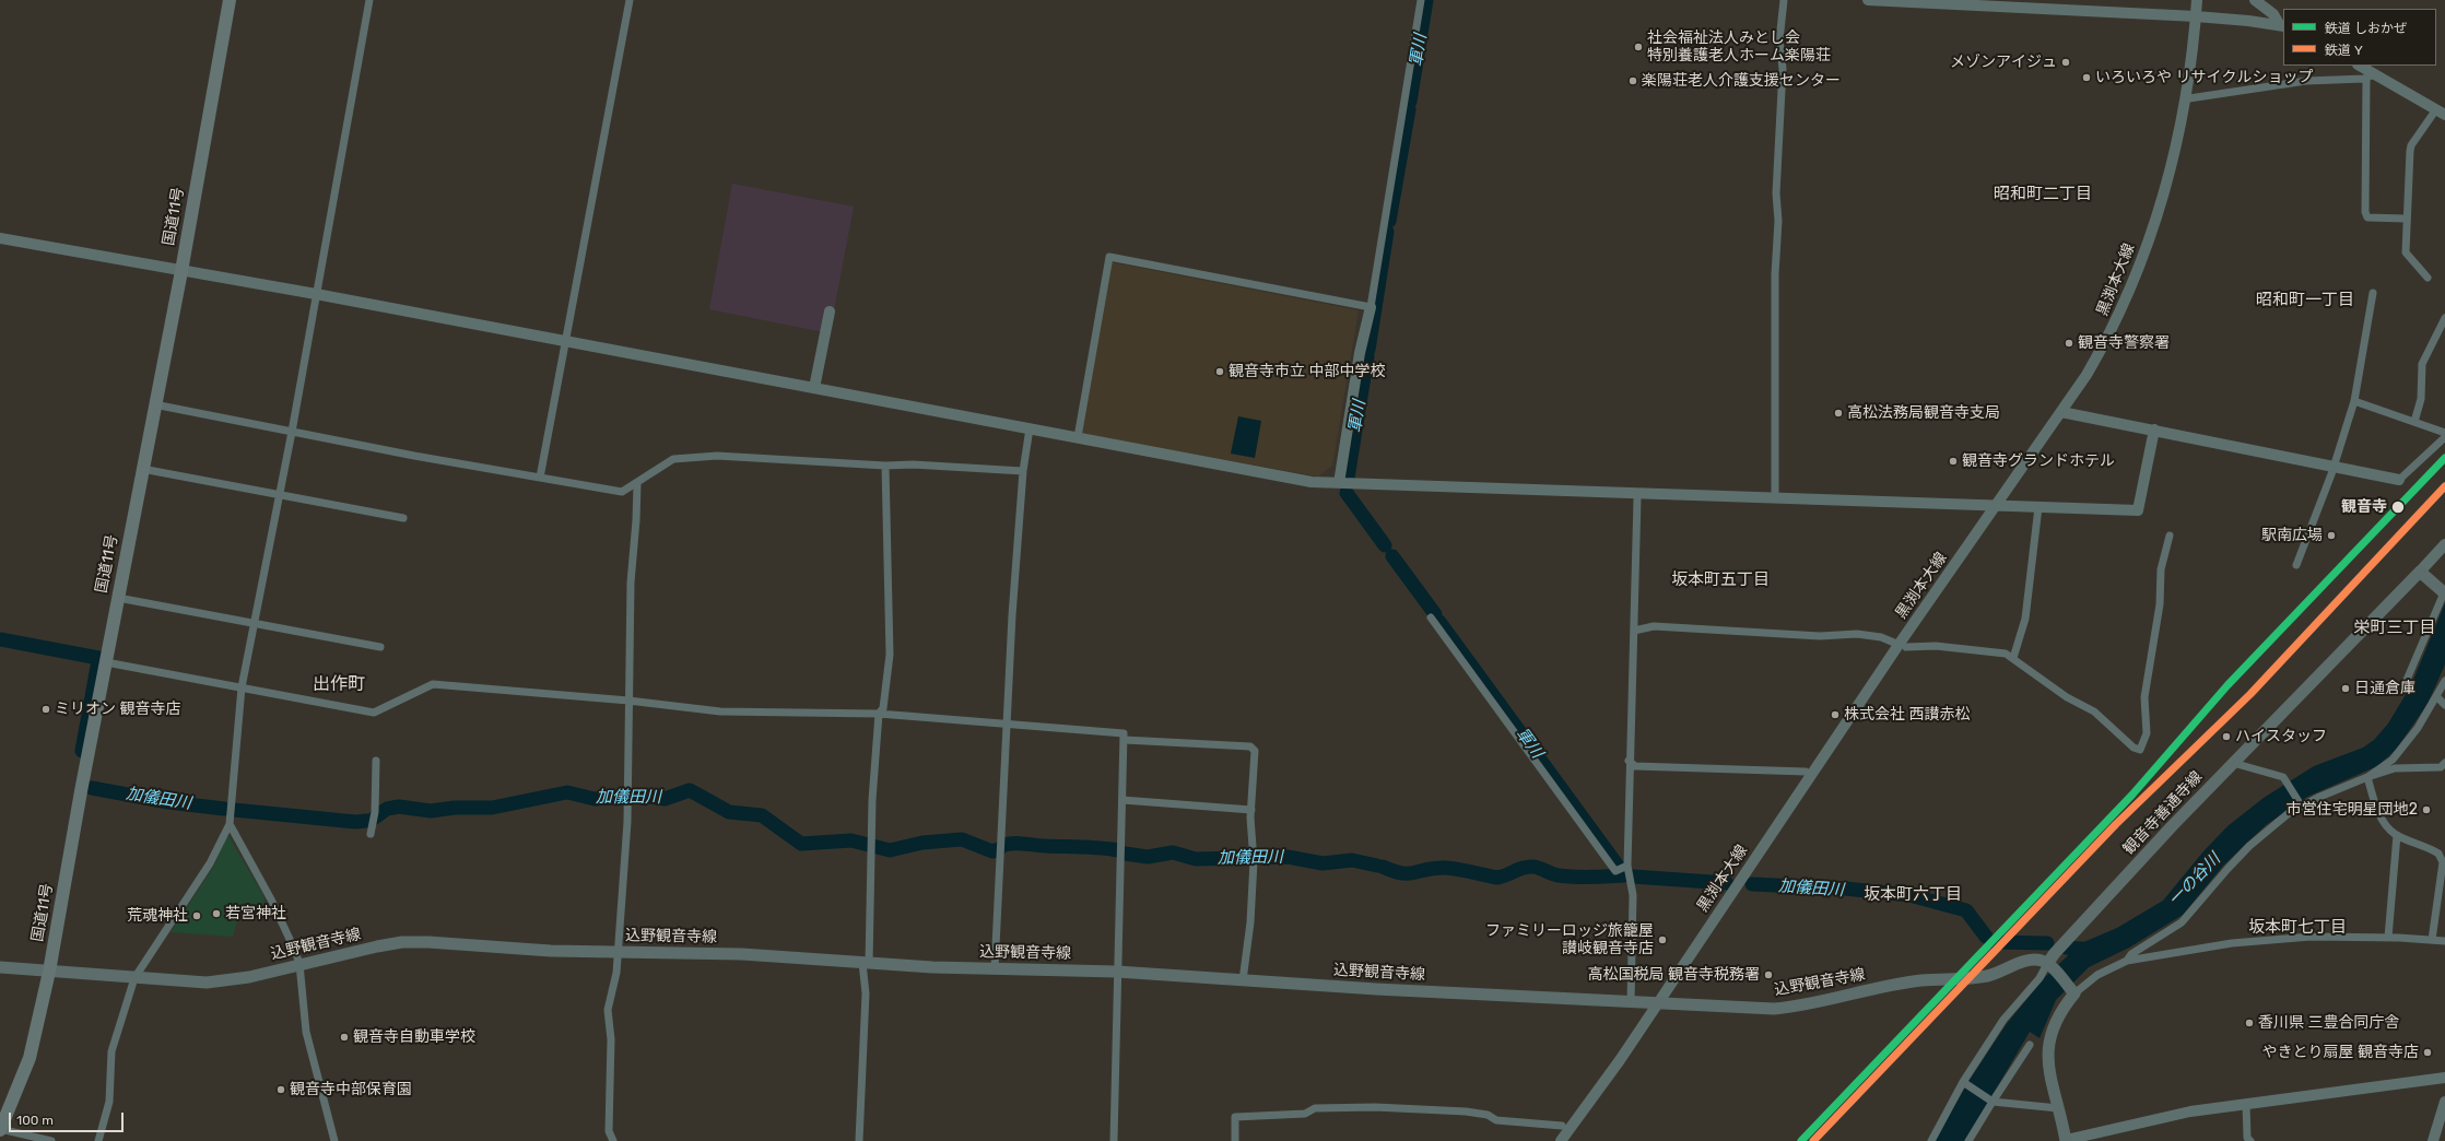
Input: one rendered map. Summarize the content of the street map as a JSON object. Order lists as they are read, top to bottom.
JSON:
{
  "streets": {
    "highway": ["国道11号"],
    "main road": ["観音寺善通寺線", "込野観音寺線"],
    "street": ["黒渕本大線"]
  },
  "crossings": [
    ["国道11号", "込野観音寺線"],
    ["黒渕本大線", "込野観音寺線"],
    ["観音寺善通寺線", "込野観音寺線"]
  ],
  "districts": [
    "昭和町二丁目",
    "昭和町一丁目",
    "坂本町五丁目",
    "栄町三丁目",
    "出作町",
    "坂本町六丁目",
    "坂本町七丁目"
  ],
  "water": ["軍川", "加儀田川", "一の谷川"],
  "places": [
    "社会福祉法人みとし会 特別養護老人ホーム楽陽荘",
    "メゾンアイジュ",
    "いろいろや リサイクルショップ",
    "楽陽荘老人介護支援センター",
    "観音寺警察署",
    "観音寺市立 中部中学校",
    "高松法務局観音寺支局",
    "観音寺グランドホテル",
    "観音寺",
    "駅南広場",
    "日通倉庫",
    "ミリオン 観音寺店",
    "株式会社 西讃赤松",
    "ハイスタッフ",
    "市営住宅明星団地2",
    "若宮神社",
    "荒魂神社",
    "ファミリーロッジ旅籠屋 讃岐観音寺店",
    "高松国税局 観音寺税務署",
    "香川県 三豊合同庁舎",
    "観音寺自動車学校",
    "やきとり扇屋 観音寺店",
    "観音寺中部保育園"
  ],
  "lines": ["rail line しおかぜ", "rail line Y"],
  "legend": ["鉄道 しおかぜ", "鉄道 Y"],
  "scale_bar": "100 m"
}
